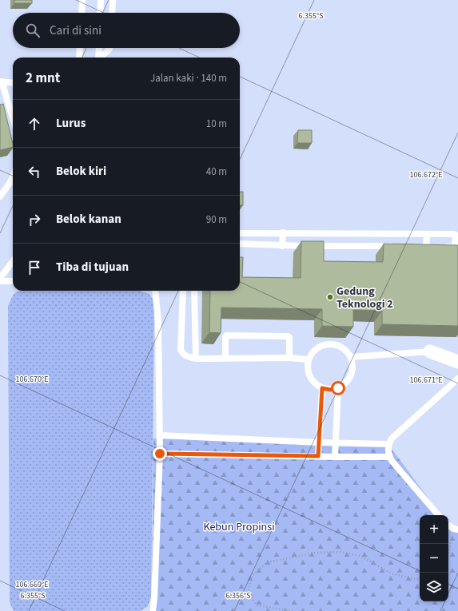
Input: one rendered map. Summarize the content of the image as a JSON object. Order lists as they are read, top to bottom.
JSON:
{
  "parks": ["Kebun Propinsi"],
  "places": ["Gedung Teknologi 2"],
  "page": {
    "search": "Cari di sini",
    "heading": ["2 mnt", "Jalan kaki · 140 m"],
    "list": [
      ["Lurus", "10 m"],
      ["Belok kiri", "40 m"],
      ["Belok kanan", "90 m"],
      "Tiba di tujuan"
    ],
    "map_buttons": ["+", "−"]
  },
  "coordinates": [
    "6.355°S",
    "106.672°E",
    "106.670°E",
    "106.671°E",
    "106.669°E",
    "6.356°S"
  ]
}
